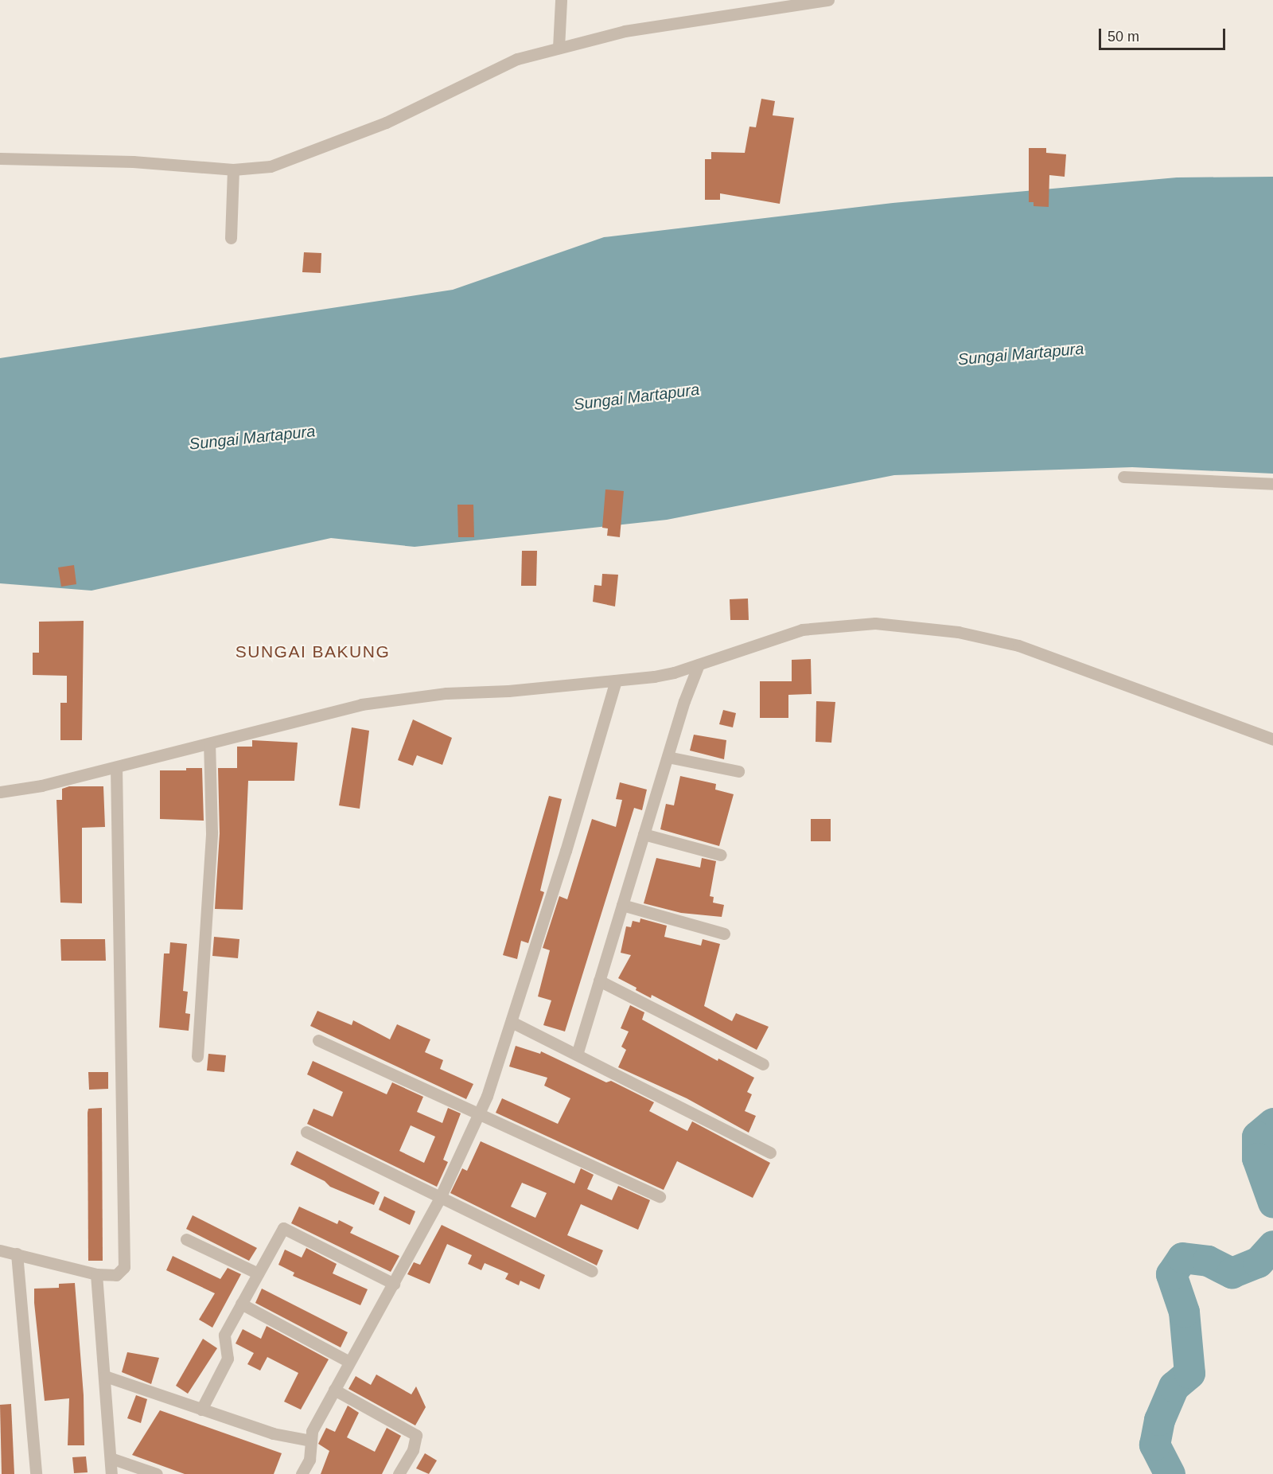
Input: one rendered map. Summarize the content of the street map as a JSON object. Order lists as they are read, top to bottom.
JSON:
{
  "districts": ["SUNGAI BAKUNG"],
  "water": ["Sungai Martapura"],
  "scale_bar": "50 m"
}
